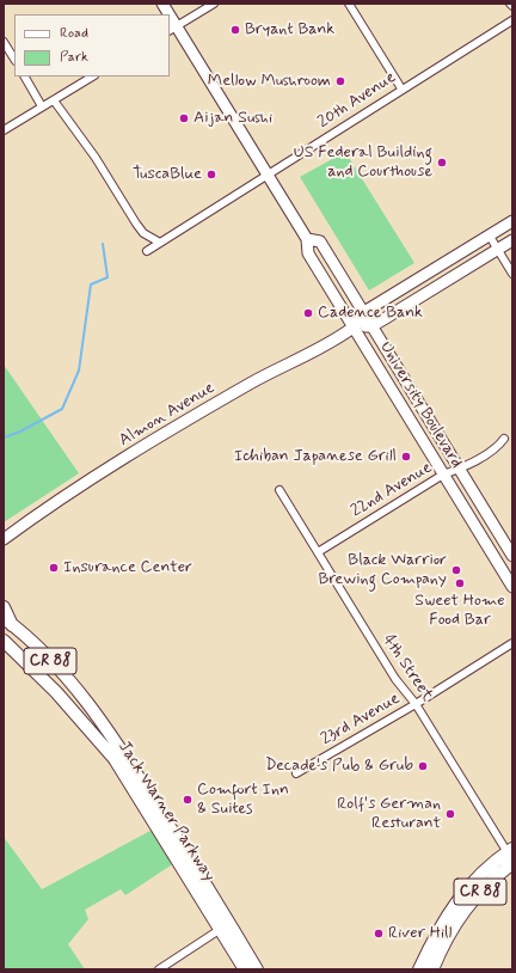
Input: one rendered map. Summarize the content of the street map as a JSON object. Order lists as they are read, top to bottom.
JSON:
{
  "streets": {
    "main road": [
      "University Boulevard",
      "Almon Avenue",
      "CR 88",
      "Jack Warner Parkway"
    ],
    "street": [
      "20th Avenue",
      "22nd Avenue",
      "4th Street",
      "23rd Avenue"
    ]
  },
  "crossings": [
    ["20th Avenue", "University Boulevard"],
    ["University Boulevard", "Almon Avenue"],
    ["University Boulevard", "22nd Avenue"],
    ["22nd Avenue", "4th Street"],
    ["CR 88", "4th Street"],
    ["4th Street", "23rd Avenue"]
  ],
  "places": [
    "Bryant Bank",
    "Mellow Mushroom",
    "Aijan Sushi",
    "US Federal Building and Courthouse",
    "TuscaBlue",
    "Cadence Bank",
    "Ichiban Japanese Grill",
    "Insurance Center",
    "Black Warrior Brewing Company",
    "Sweet Home Food Bar",
    "Decade's Pub & Grub",
    "Comfort Inn & Suites",
    "Rolf's German Resturant",
    "River Hill"
  ],
  "legend": ["Road", "Park"]
}
